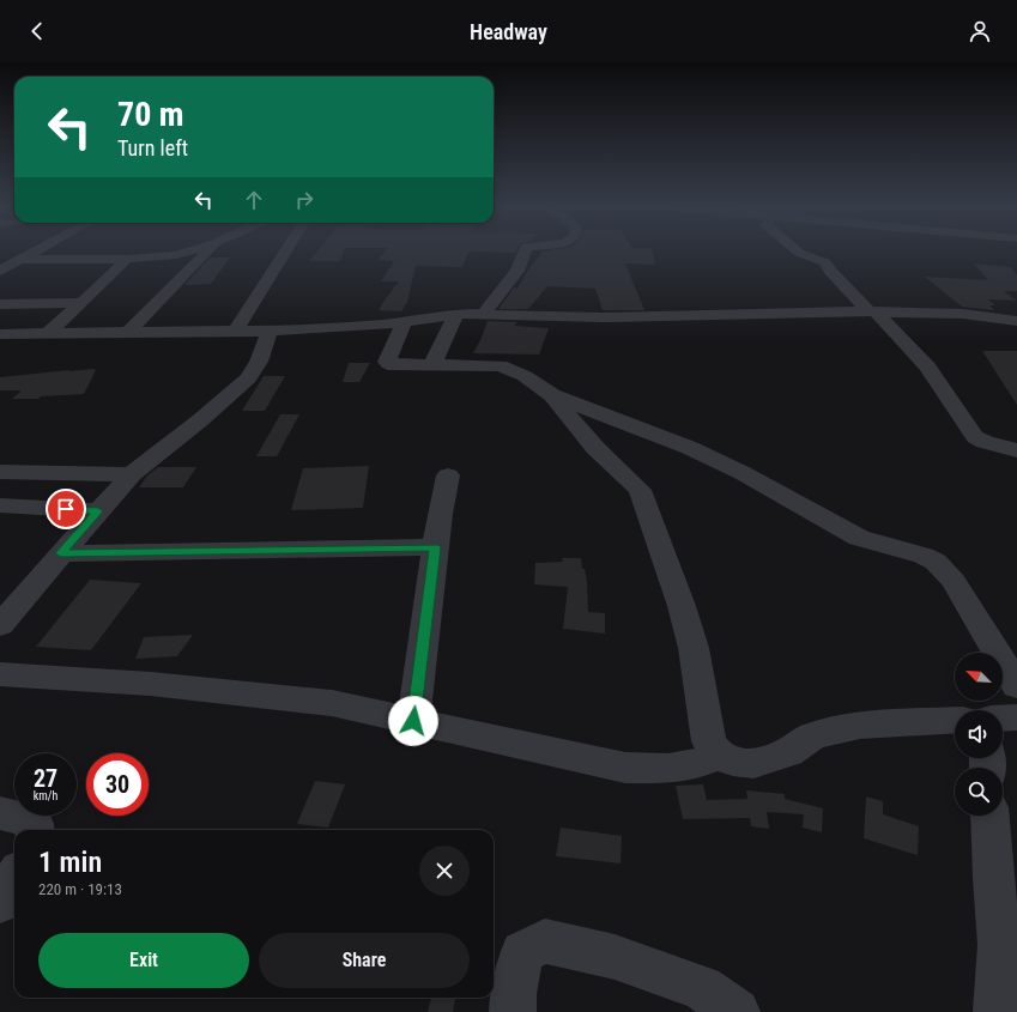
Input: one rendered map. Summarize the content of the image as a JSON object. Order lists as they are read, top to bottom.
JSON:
{
  "north": "top left",
  "page": {
    "header": "Headway",
    "turn": ["70 m", "Turn left"],
    "speed": "27 km/h",
    "limit": "30",
    "heading": ["1 min", "220 m · 19:13"],
    "buttons": ["Exit", "Share"]
  }
}
